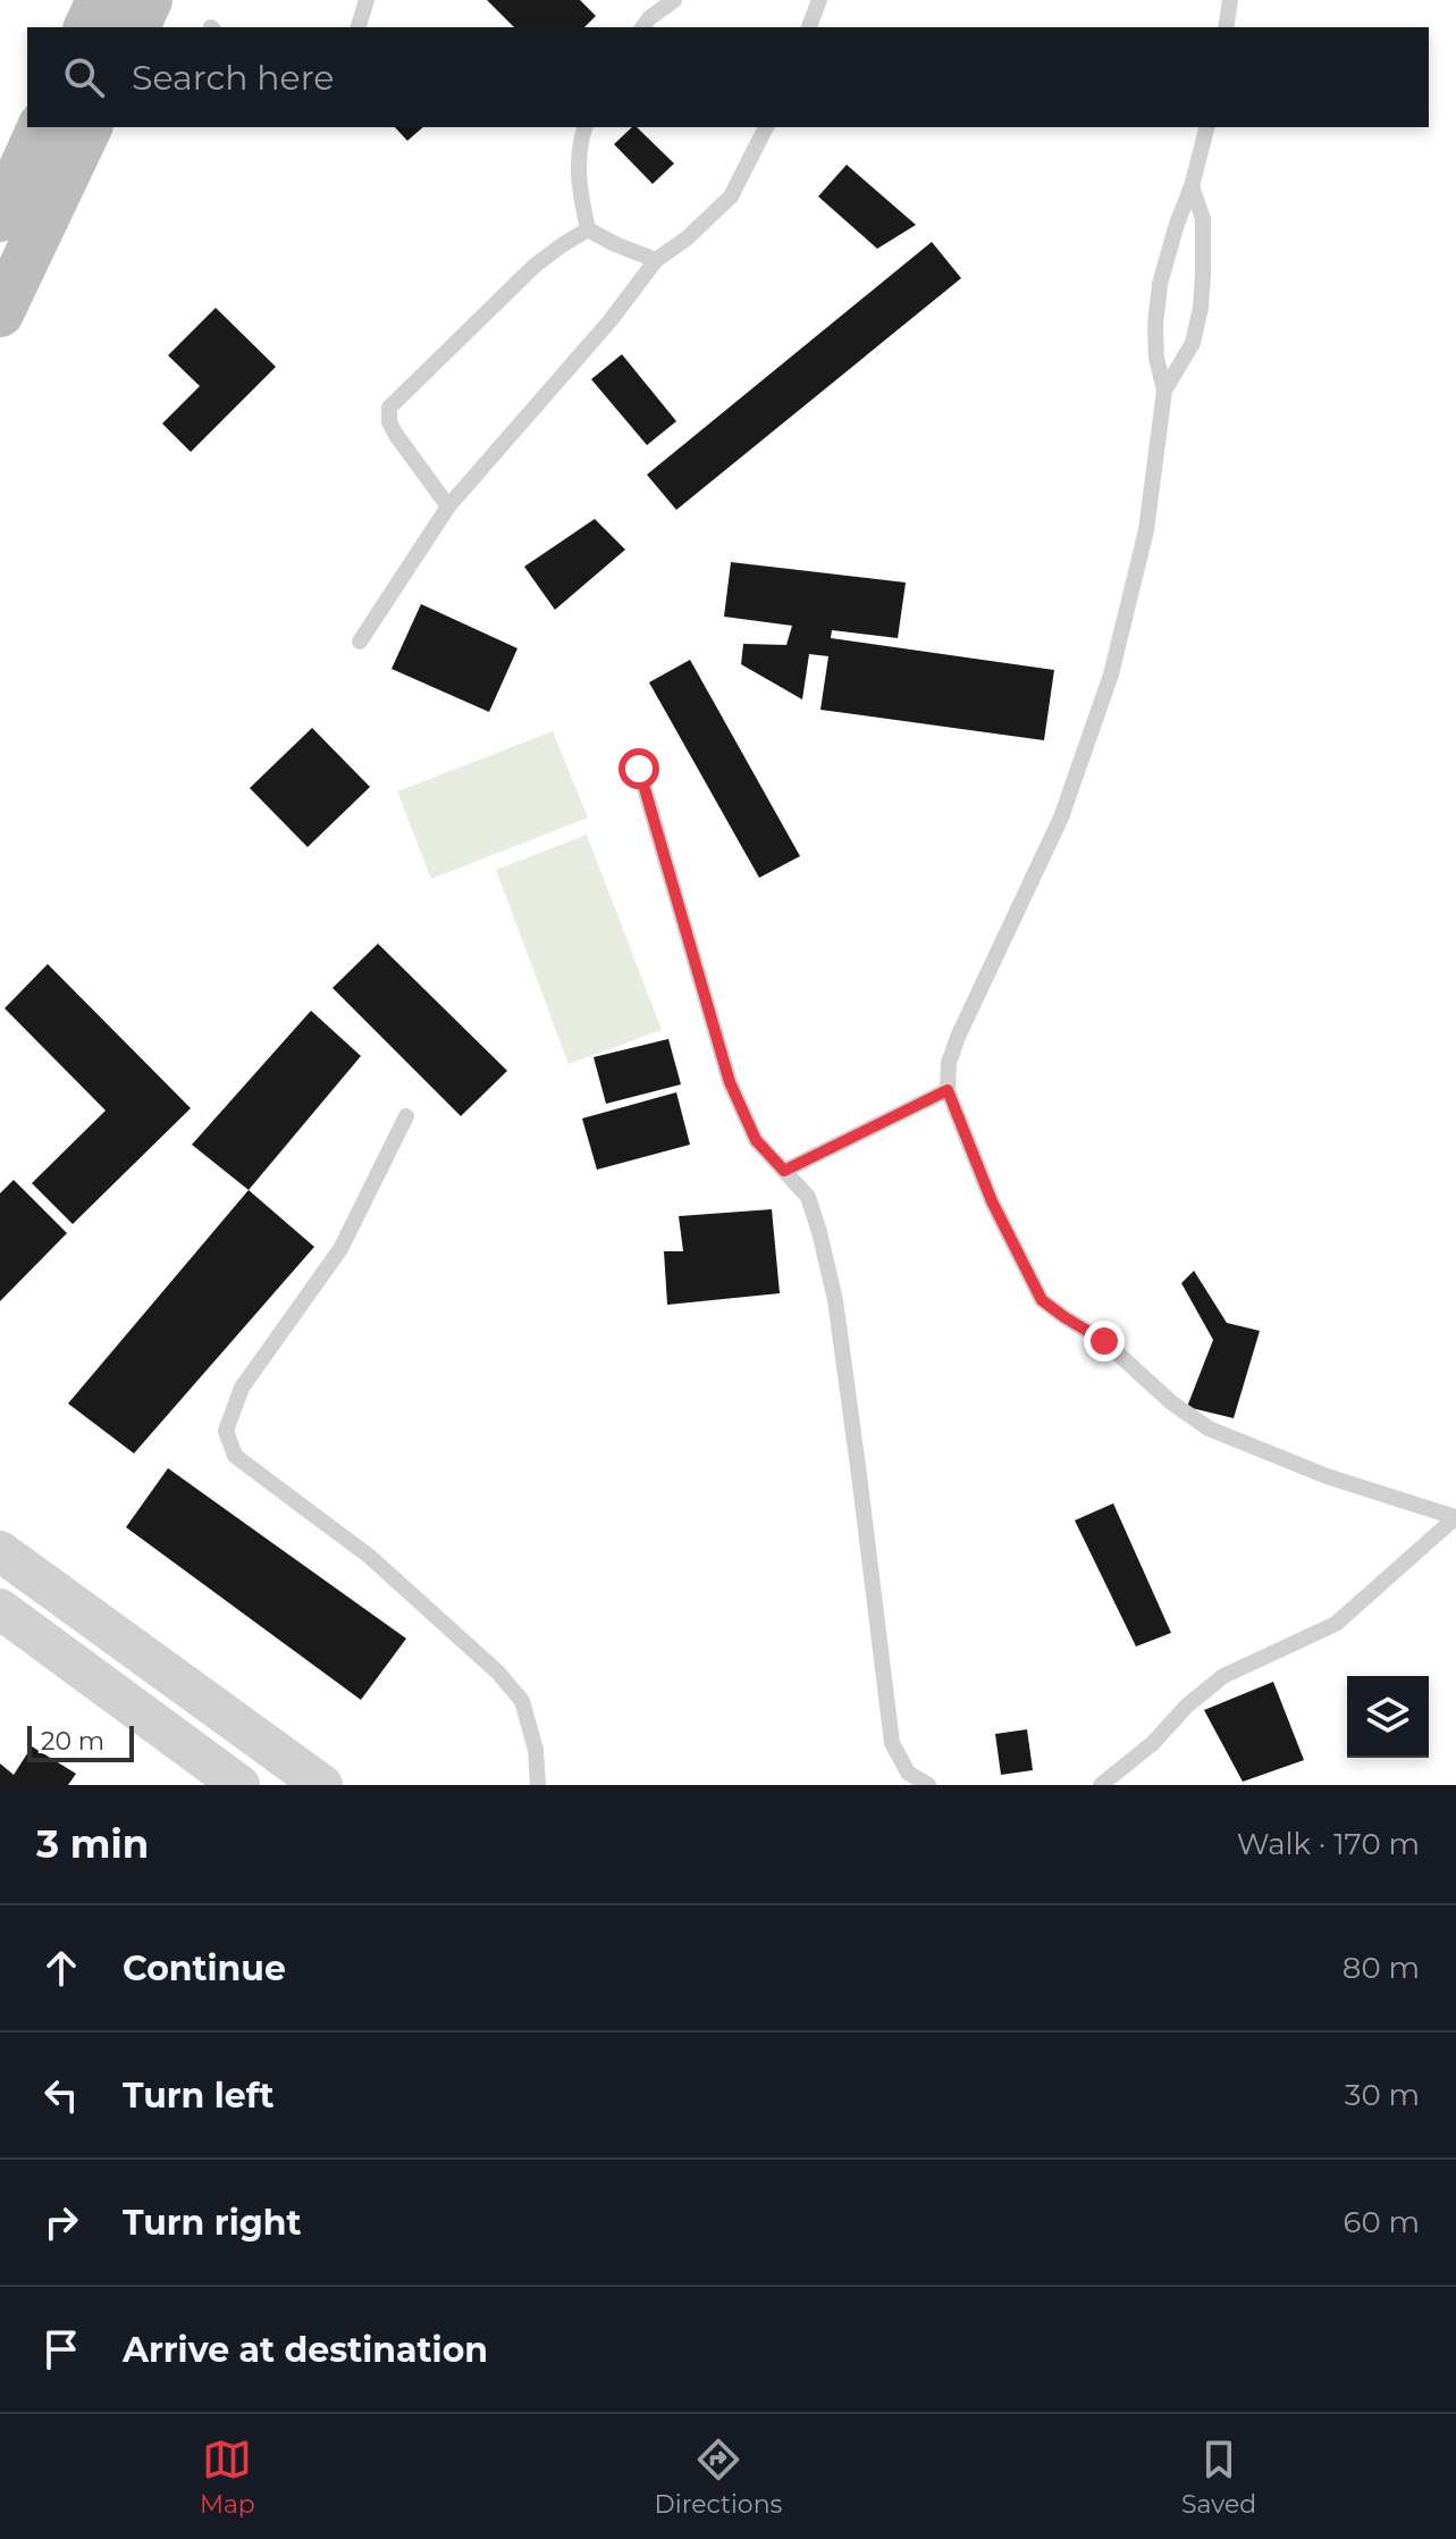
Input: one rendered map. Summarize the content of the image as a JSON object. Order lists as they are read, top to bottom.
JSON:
{
  "scale_bar": "20 m",
  "page": {
    "search": "Search here",
    "scale": "20 m",
    "heading": ["3 min", "Walk · 170 m"],
    "list": [
      ["Continue", "80 m"],
      ["Turn left", "30 m"],
      ["Turn right", "60 m"],
      "Arrive at destination"
    ],
    "nav": ["Map", "Directions", "Saved"]
  }
}
